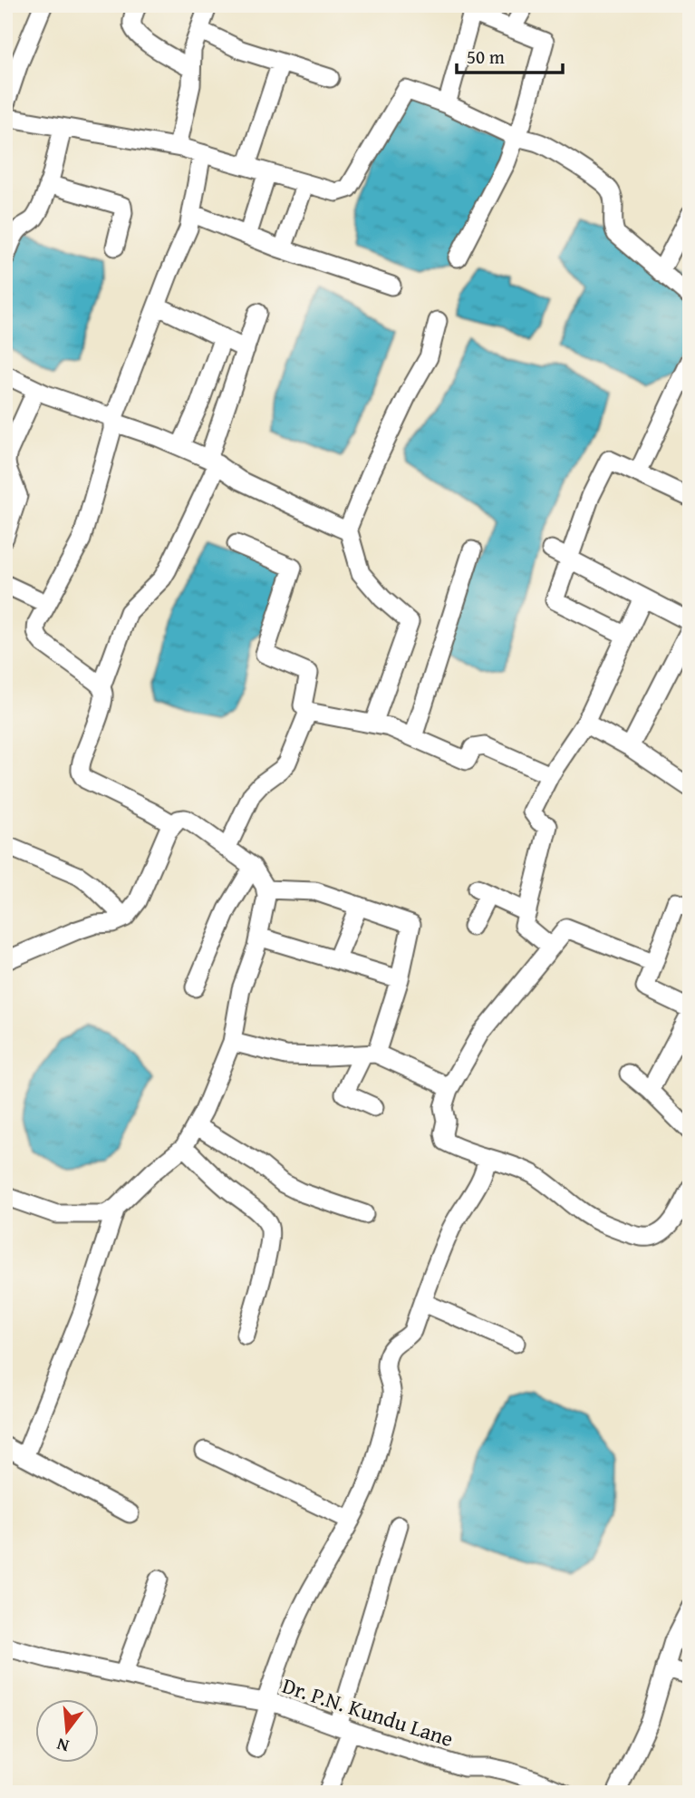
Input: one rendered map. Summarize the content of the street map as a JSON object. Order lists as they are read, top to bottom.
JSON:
{
  "streets": {
    "street": ["Dr. P.N. Kundu Lane"]
  },
  "scale_bar": "50 m",
  "north": "bottom"
}
